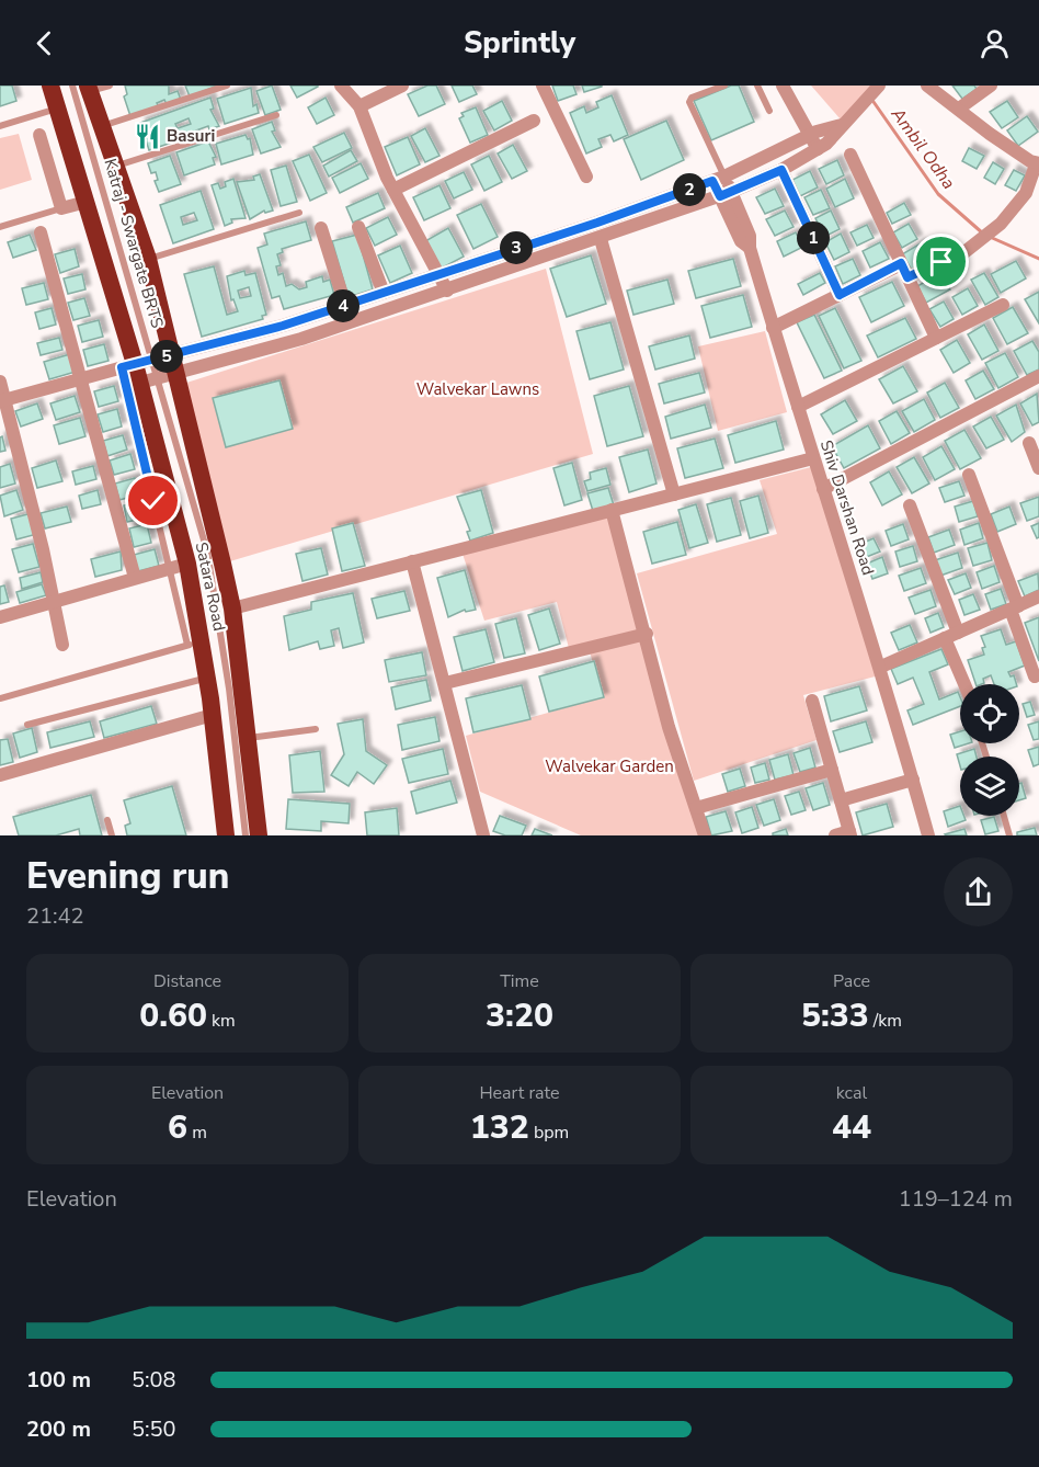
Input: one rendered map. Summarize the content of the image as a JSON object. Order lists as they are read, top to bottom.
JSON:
{
  "streets": {
    "highway": ["Satara Road"],
    "street": ["Shiv Darshan Road"],
    "lane": ["Katraj - Swargate BRTS"]
  },
  "crossings": [
    ["Katraj - Swargate BRTS", "Satara Road"]
  ],
  "water": ["Ambil Odha"],
  "parks": ["Walvekar Lawns", "Walvekar Garden"],
  "places": {
    "restaurant": ["Basuri"]
  },
  "page": {
    "header": "Sprintly",
    "pins": [
      "2",
      "1",
      "3",
      "4",
      "5"
    ],
    "heading": ["Evening run", "21:42"],
    "stats": [
      ["Distance", "0.60 km"],
      ["Time", "3:20"],
      ["Pace", "5:33 /km"],
      ["Elevation", "6 m"],
      ["Heart rate", "132 bpm"],
      ["kcal", "44"]
    ],
    "chart": ["Elevation", "119–124 m"],
    "list": [
      {
        "name": "100 m",
        "note": "5:08"
      },
      {
        "name": "200 m",
        "note": "5:50"
      }
    ]
  }
}
